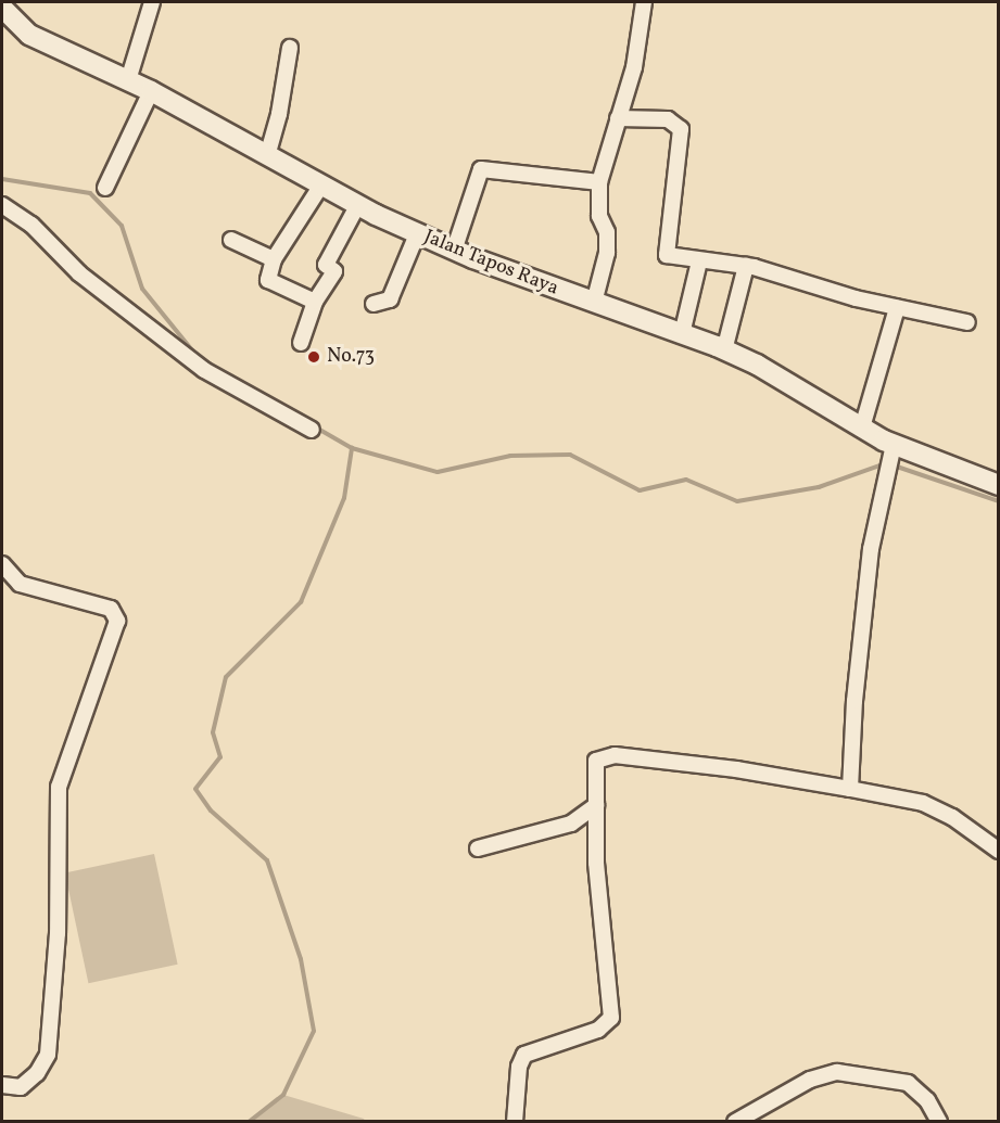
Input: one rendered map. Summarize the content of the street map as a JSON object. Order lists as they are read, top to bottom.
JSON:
{
  "streets": {
    "main road": ["Jalan Tapos Raya"]
  },
  "places": ["No.73"]
}
